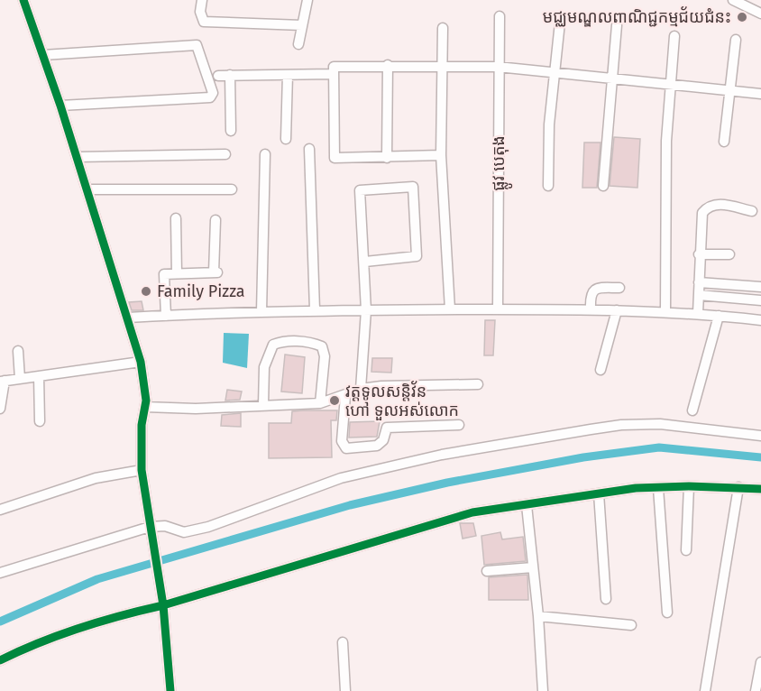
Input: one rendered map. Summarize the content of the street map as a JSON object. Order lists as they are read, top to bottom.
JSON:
{
  "streets": {
    "street": ["ផ្លូវ បេតុង"]
  },
  "places": ["មជ្ឈមណ្ឌលពាណិជ្ជកម្មជ័យជំនះ", "Family Pizza", "វត្តទូលសន្តិវ័ន ហៅ ទួលអស់លោក"]
}
